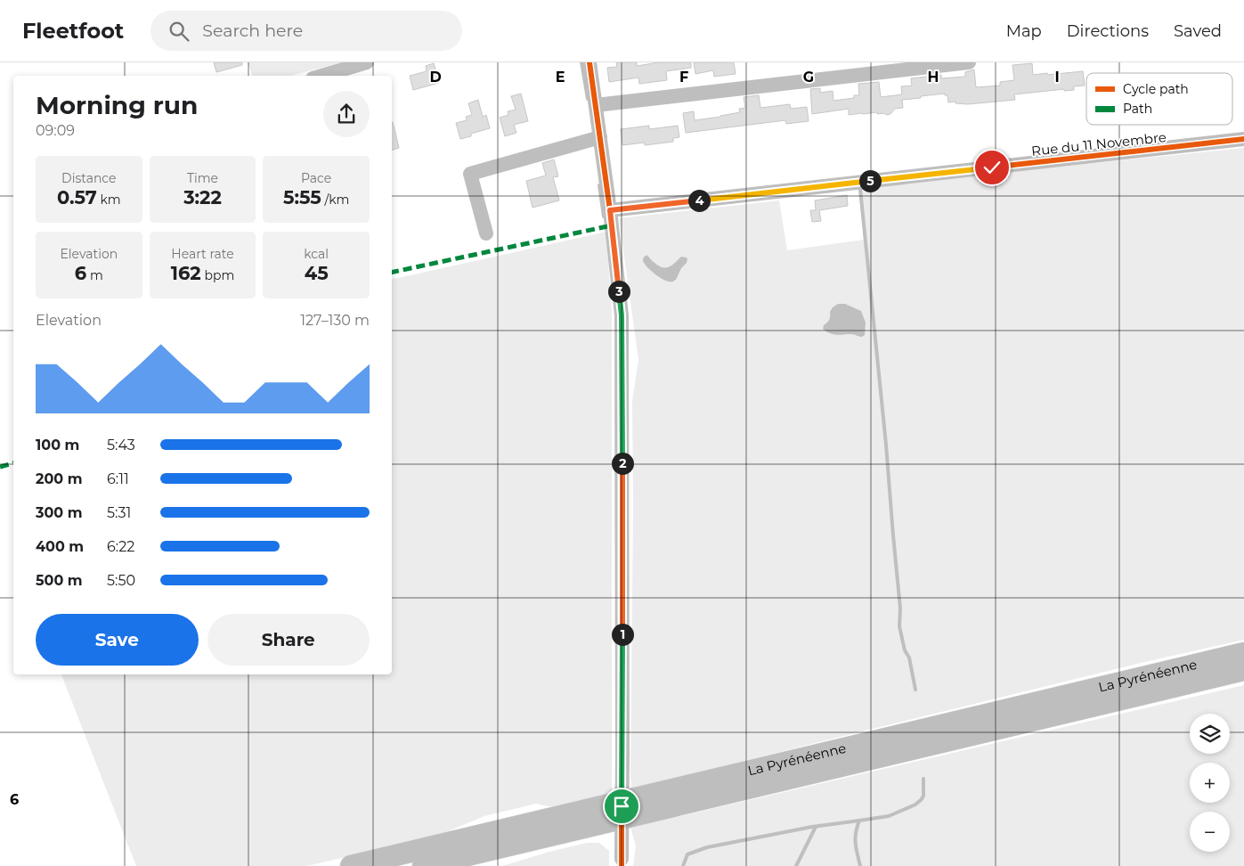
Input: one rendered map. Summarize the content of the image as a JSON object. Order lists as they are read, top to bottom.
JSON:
{
  "streets": {
    "highway": ["La Pyrénéenne"],
    "street": ["Rue du 11 Novembre"]
  },
  "legend": ["Cycle path", "Path"],
  "page": {
    "header": "Fleetfoot",
    "search": "Search here",
    "nav": ["Map", "Directions", "Saved"],
    "heading": ["Morning run", "09:09"],
    "stats": [
      ["Distance", "0.57 km"],
      ["Time", "3:22"],
      ["Pace", "5:55 /km"],
      ["Elevation", "6 m"],
      ["Heart rate", "162 bpm"],
      ["kcal", "45"]
    ],
    "pins": [
      "5",
      "4",
      "3",
      "2",
      "1"
    ],
    "chart": ["Elevation", "127–130 m"],
    "list": [
      {
        "name": "100 m",
        "note": "5:43"
      },
      {
        "name": "200 m",
        "note": "6:11"
      },
      {
        "name": "300 m",
        "note": "5:31"
      },
      {
        "name": "400 m",
        "note": "6:22"
      },
      {
        "name": "500 m",
        "note": "5:50"
      }
    ],
    "buttons": ["Save", "Share"],
    "map_buttons": ["+", "−"]
  },
  "grid": {
    "columns": [
      "D",
      "E",
      "F",
      "G",
      "H",
      "I"
    ],
    "rows": ["6"]
  }
}
